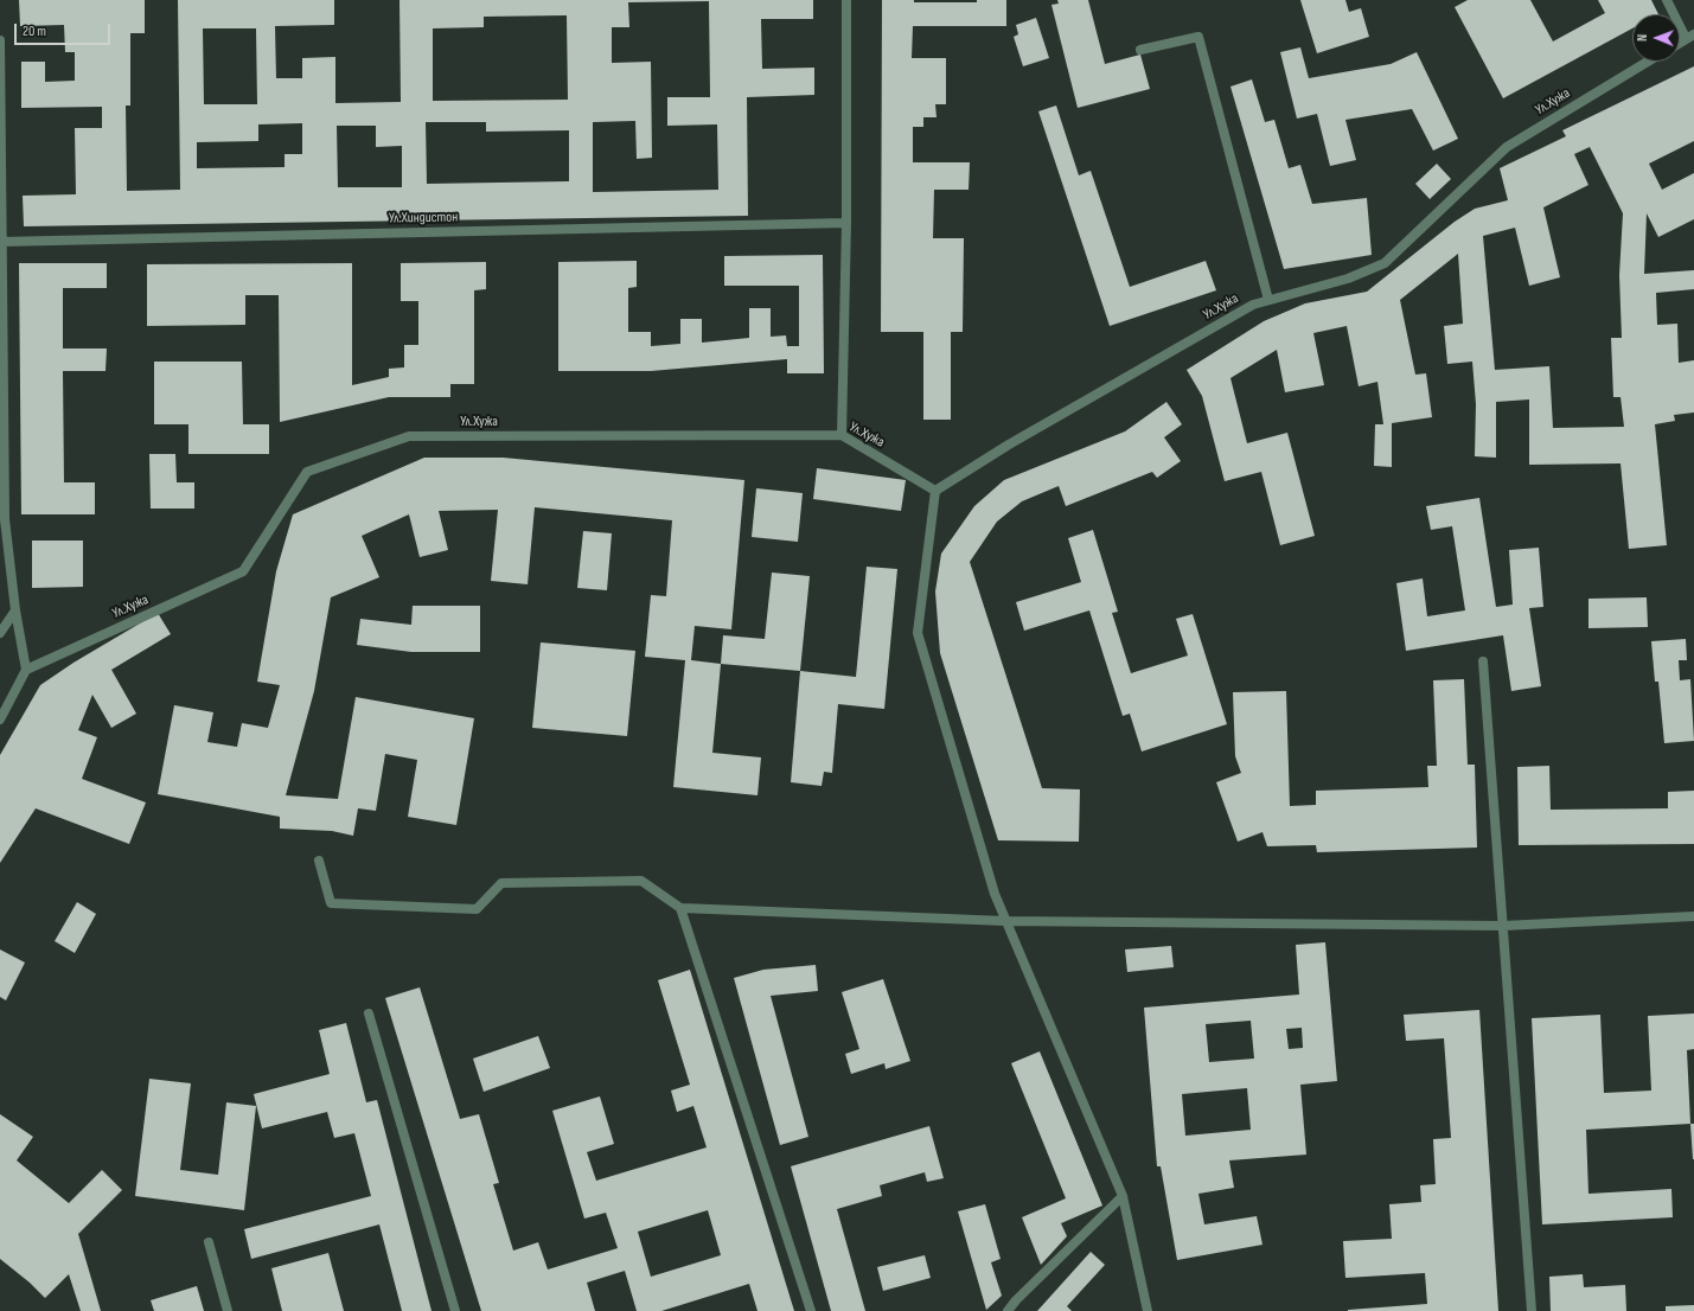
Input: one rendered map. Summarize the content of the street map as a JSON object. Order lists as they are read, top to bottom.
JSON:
{
  "streets": {
    "street": ["Ул.Хужа", "Ул.Хиндистон"]
  },
  "scale_bar": "20 m",
  "north": "left"
}
